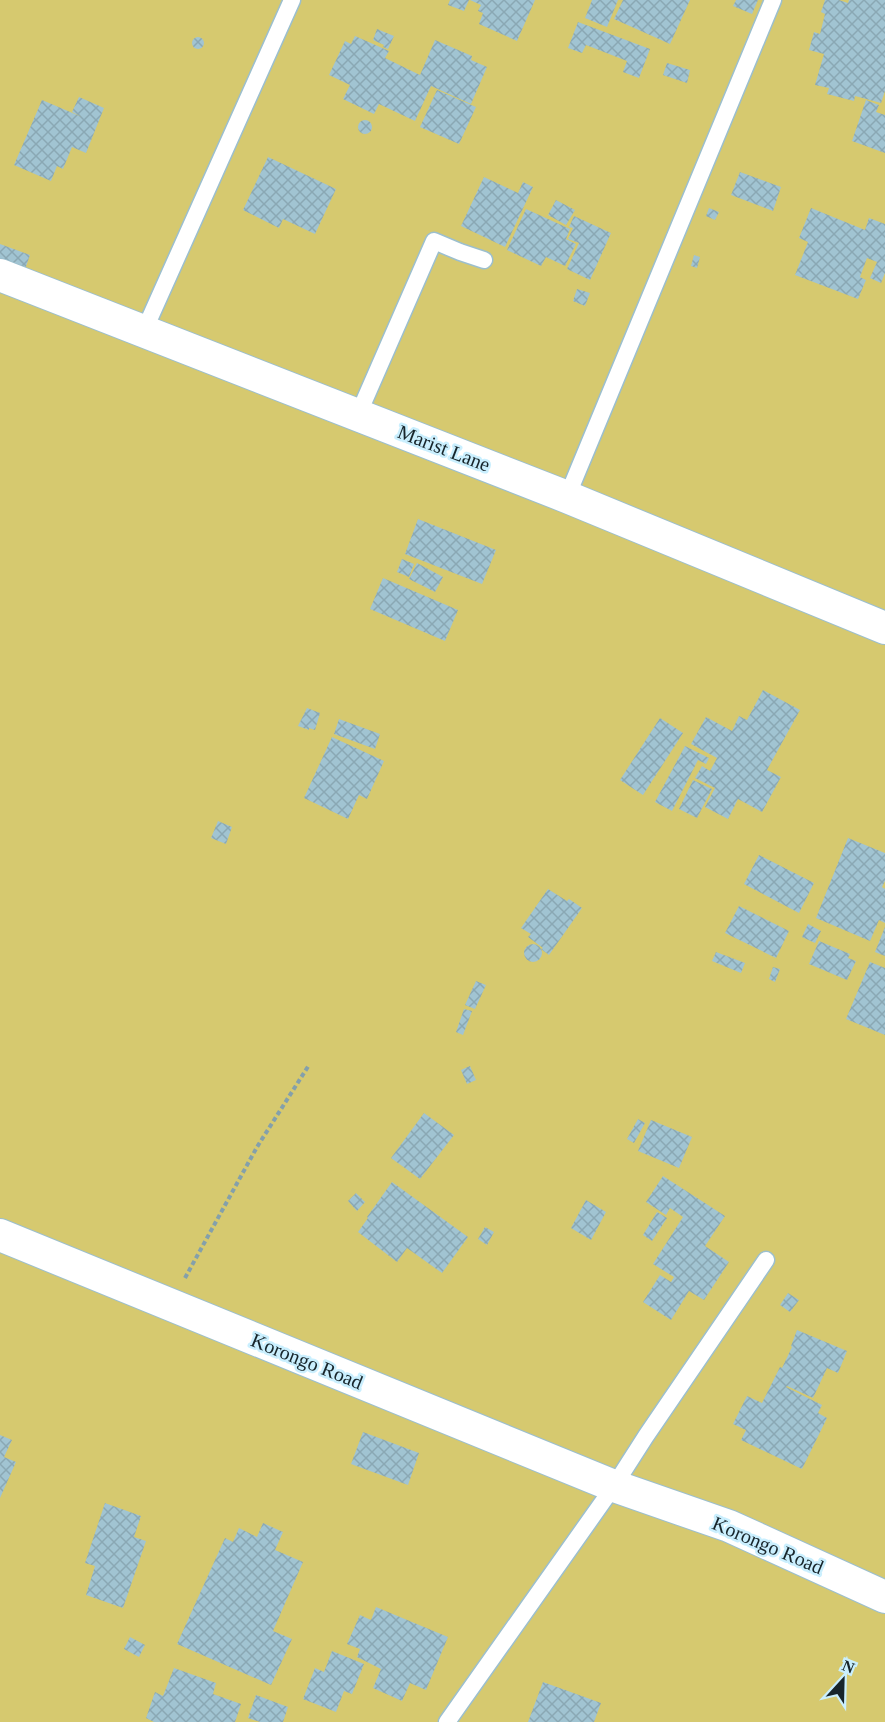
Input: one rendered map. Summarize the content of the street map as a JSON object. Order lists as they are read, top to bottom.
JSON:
{
  "streets": {
    "street": ["Marist Lane", "Korongo Road"]
  },
  "north": "top"
}
